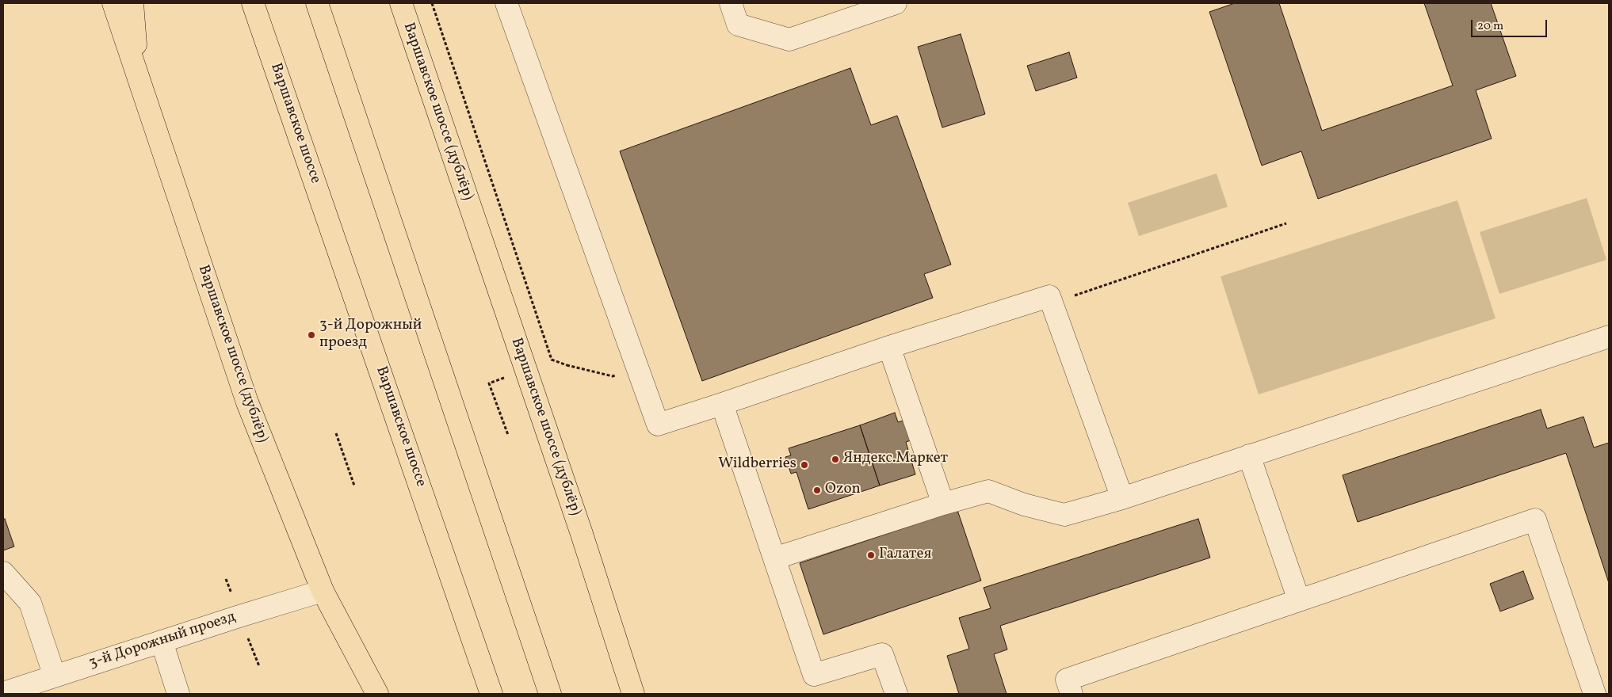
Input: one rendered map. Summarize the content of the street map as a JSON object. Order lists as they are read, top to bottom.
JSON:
{
  "streets": {
    "main road": ["Варшавское шоссе (дублёр)", "Варшавское шоссе"],
    "street": ["3-й Дорожный проезд"]
  },
  "crossings": [
    ["Варшавское шоссе (дублёр)", "3-й Дорожный проезд"]
  ],
  "places": [
    "3-й Дорожный проезд",
    "Яндекс.Маркет",
    "Wildberries",
    "Ozon",
    "Галатея"
  ],
  "scale_bar": "20 m"
}
